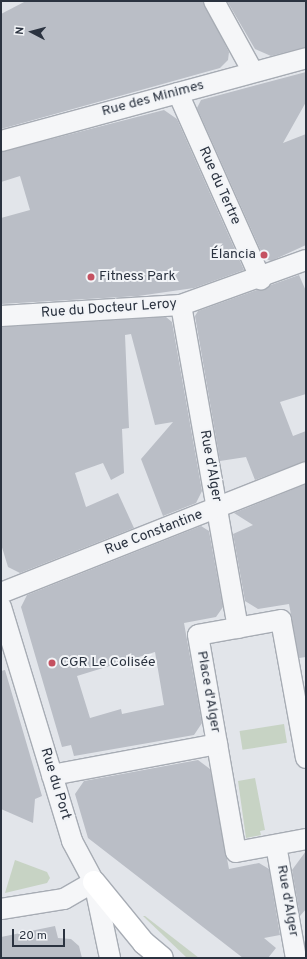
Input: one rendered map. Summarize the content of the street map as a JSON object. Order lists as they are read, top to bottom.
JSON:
{
  "streets": {
    "street": [
      "Rue des Minimes",
      "Rue du Tertre",
      "Rue du Docteur Leroy",
      "Rue d'Alger",
      "Rue Constantine",
      "Place d'Alger",
      "Rue du Port"
    ]
  },
  "crossings": [
    ["Rue des Minimes", "Rue du Tertre"],
    ["Rue du Tertre", "Rue du Docteur Leroy"],
    ["Rue du Docteur Leroy", "Rue d'Alger"],
    ["Rue d'Alger", "Rue Constantine"],
    ["Rue d'Alger", "Place d'Alger"]
  ],
  "places": ["Élancia", "Fitness Park", "CGR Le Colisée"],
  "scale_bar": "20 m",
  "north": "left"
}
